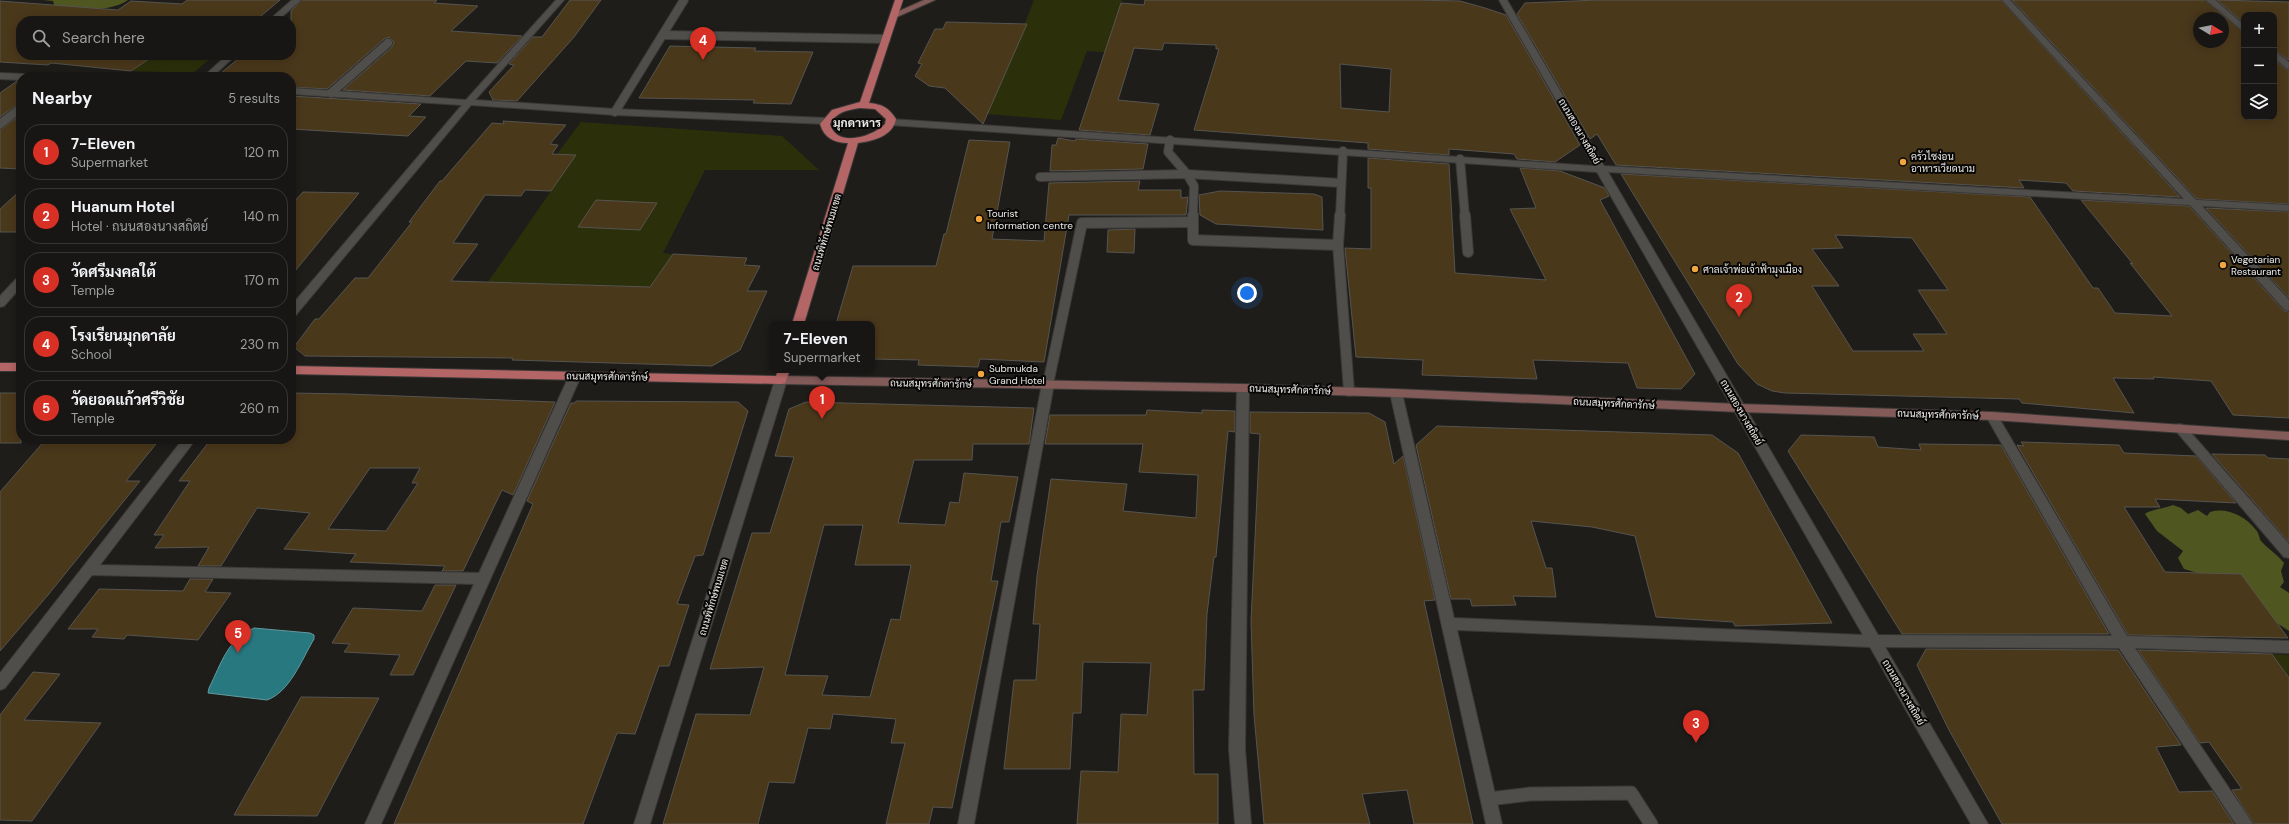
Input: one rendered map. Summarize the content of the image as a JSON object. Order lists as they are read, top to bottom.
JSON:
{
  "streets": {
    "main road": ["ถนนพิทักษ์พนมเขต", "ถนนสมุทรศักดารักษ์"],
    "street": ["ถนนสองนางสถิตย์"]
  },
  "crossings": [
    ["ถนนสองนางสถิตย์", "ถนนสมุทรศักดารักษ์"],
    ["ถนนพิทักษ์พนมเขต", "ถนนสมุทรศักดารักษ์"]
  ],
  "districts": ["มุกดาหาร"],
  "places": [
    "ครัวไซง่อน อาหารเวียดนาม",
    "Tourist Information centre",
    "Vegetarian Restaurant",
    "ศาลเจ้าพ่อเจ้าฟ้ามุงเมือง",
    "Submukda Grand Hotel"
  ],
  "north": "right",
  "page": {
    "map_buttons": ["+", "−"],
    "search": "Search here",
    "pins": [
      "4",
      "2",
      "1",
      "5",
      "3"
    ],
    "heading": ["Nearby", "5 results"],
    "list": [
      {
        "mark": "1",
        "name": "7-Eleven",
        "note": "Supermarket",
        "value": "120 m"
      },
      {
        "mark": "2",
        "name": "Huanum Hotel",
        "note": "Hotel · ถนนสองนางสถิตย์",
        "value": "140 m"
      },
      {
        "mark": "3",
        "name": "วัดศรีมงคลใต้",
        "note": "Temple",
        "value": "170 m"
      },
      {
        "mark": "4",
        "name": "โรงเรียนมุกดาลัย",
        "note": "School",
        "value": "230 m"
      },
      {
        "mark": "5",
        "name": "วัดยอดแก้วศรีวิชัย",
        "note": "Temple",
        "value": "260 m"
      }
    ],
    "popup": ["7-Eleven", "Supermarket"]
  }
}
